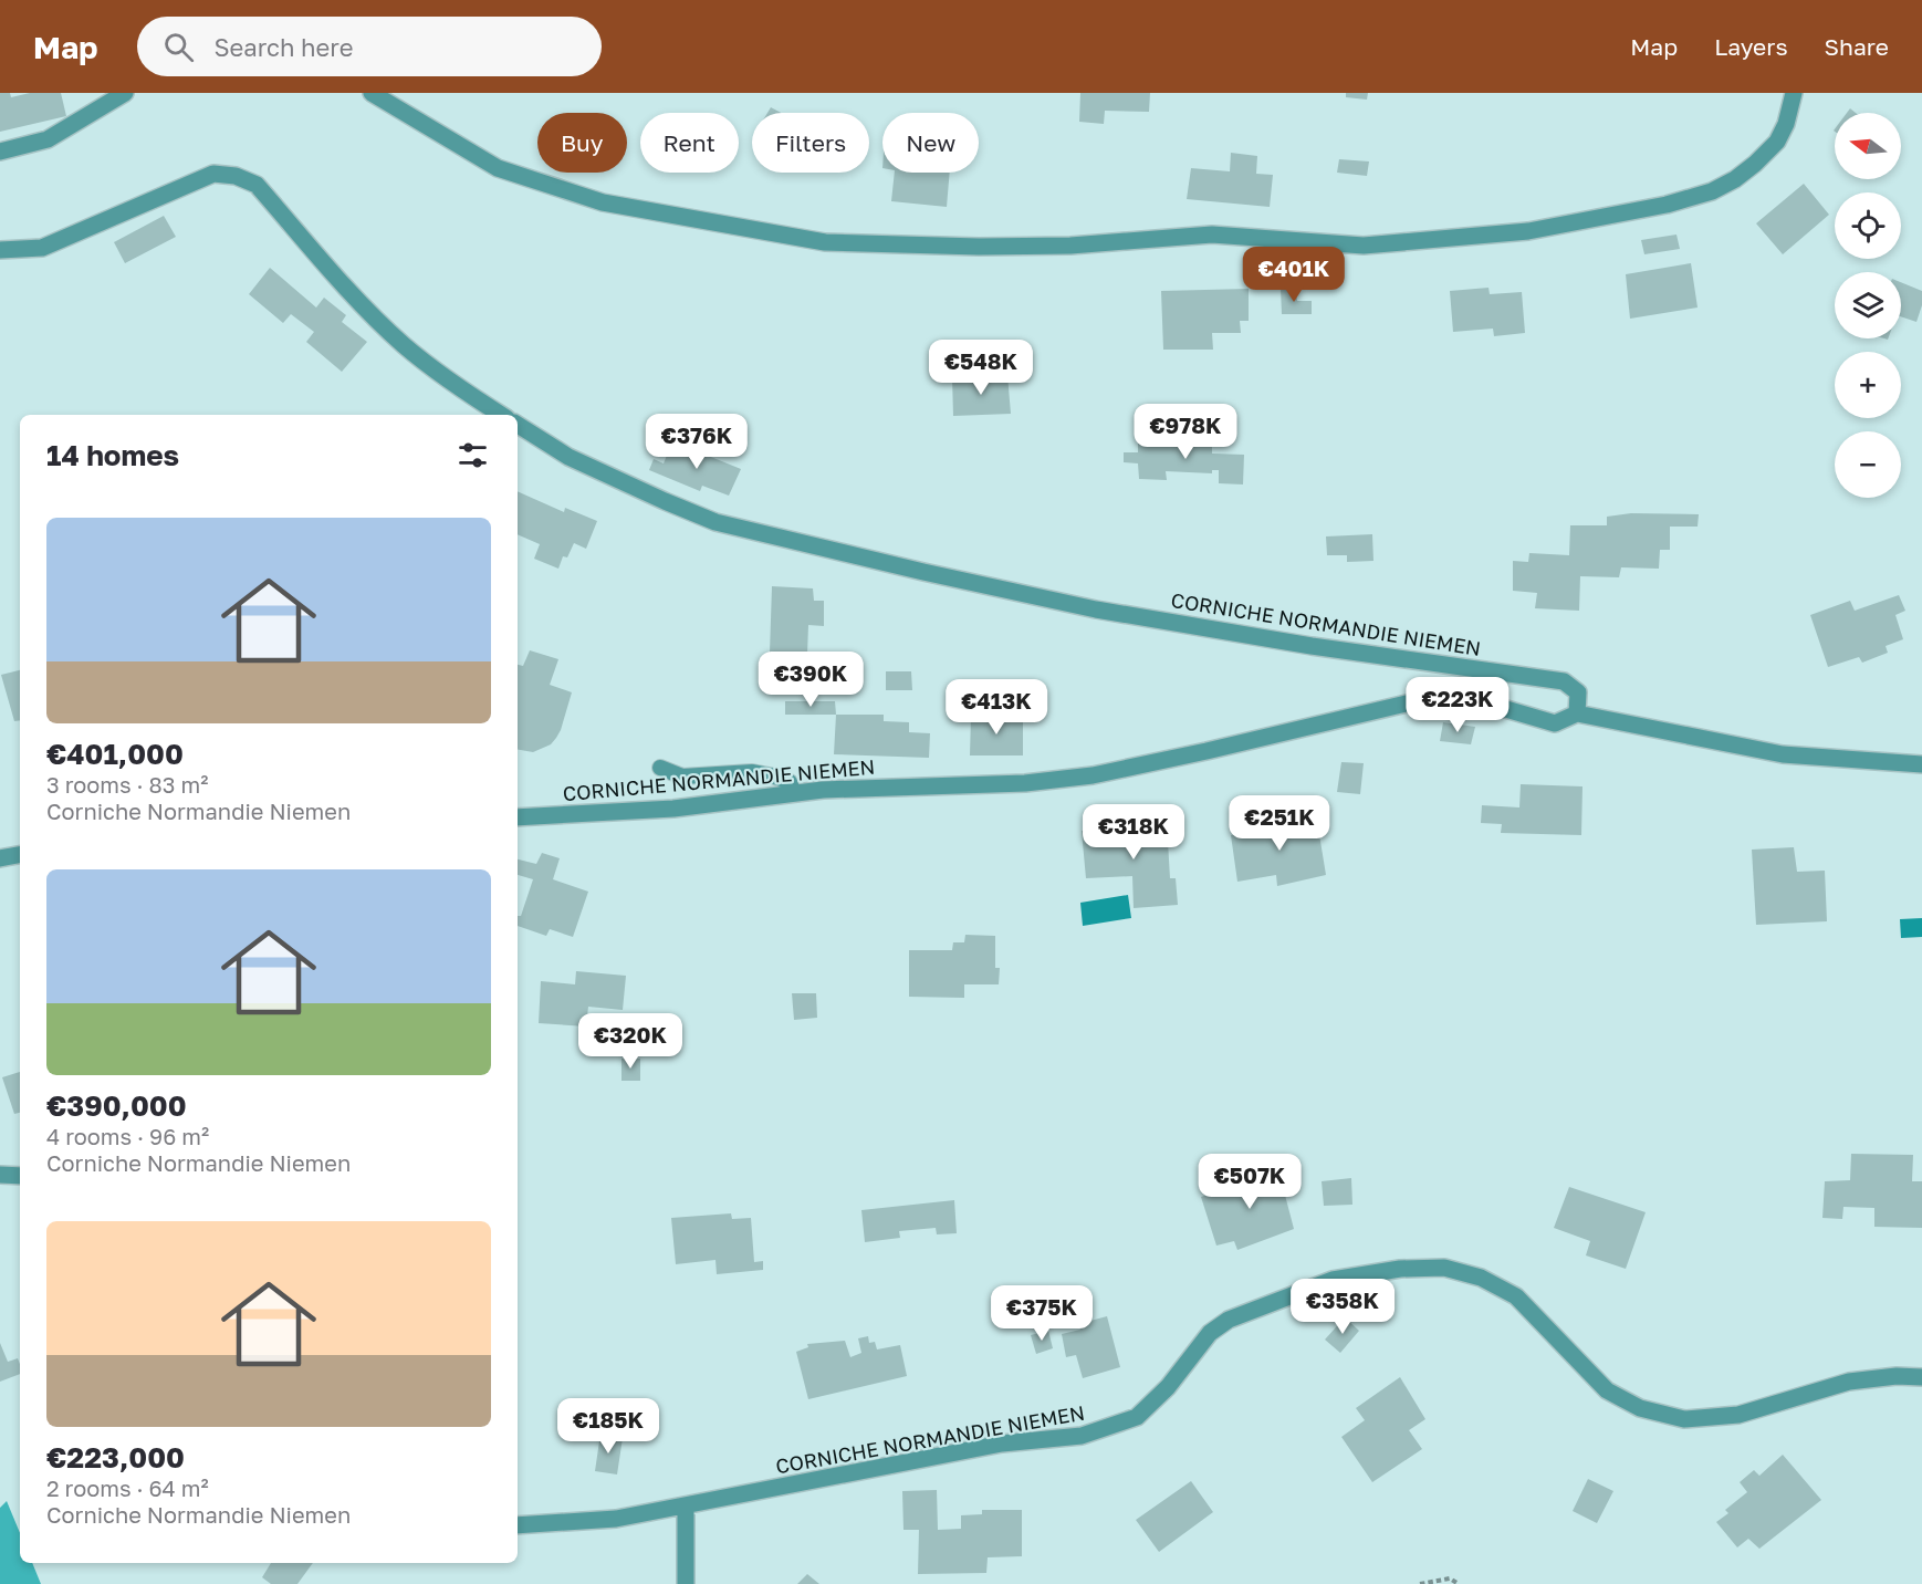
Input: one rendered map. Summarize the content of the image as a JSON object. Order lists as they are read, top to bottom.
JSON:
{
  "streets": {
    "street": ["CORNICHE NORMANDIE NIEMEN"]
  },
  "north": "left",
  "page": {
    "header": "Map",
    "search": "Search here",
    "nav": ["Map", "Layers", "Share"],
    "map_buttons": ["+", "−"],
    "chip": [
      "Buy",
      "Rent",
      "Filters",
      "New"
    ],
    "price": [
      "€401K",
      "€548K",
      "€978K",
      "€376K",
      "€390K",
      "€223K",
      "€413K",
      "€251K",
      "€318K",
      "€320K",
      "€507K",
      "€358K",
      "€375K",
      "€185K"
    ],
    "heading": "14 homes",
    "list": [
      {
        "name": "€401,000",
        "note": "3 rooms · 83 m² · Corniche Normandie Niemen"
      },
      {
        "name": "€390,000",
        "note": "4 rooms · 96 m² · Corniche Normandie Niemen"
      },
      {
        "name": "€223,000",
        "note": "2 rooms · 64 m² · Corniche Normandie Niemen"
      }
    ]
  }
}
